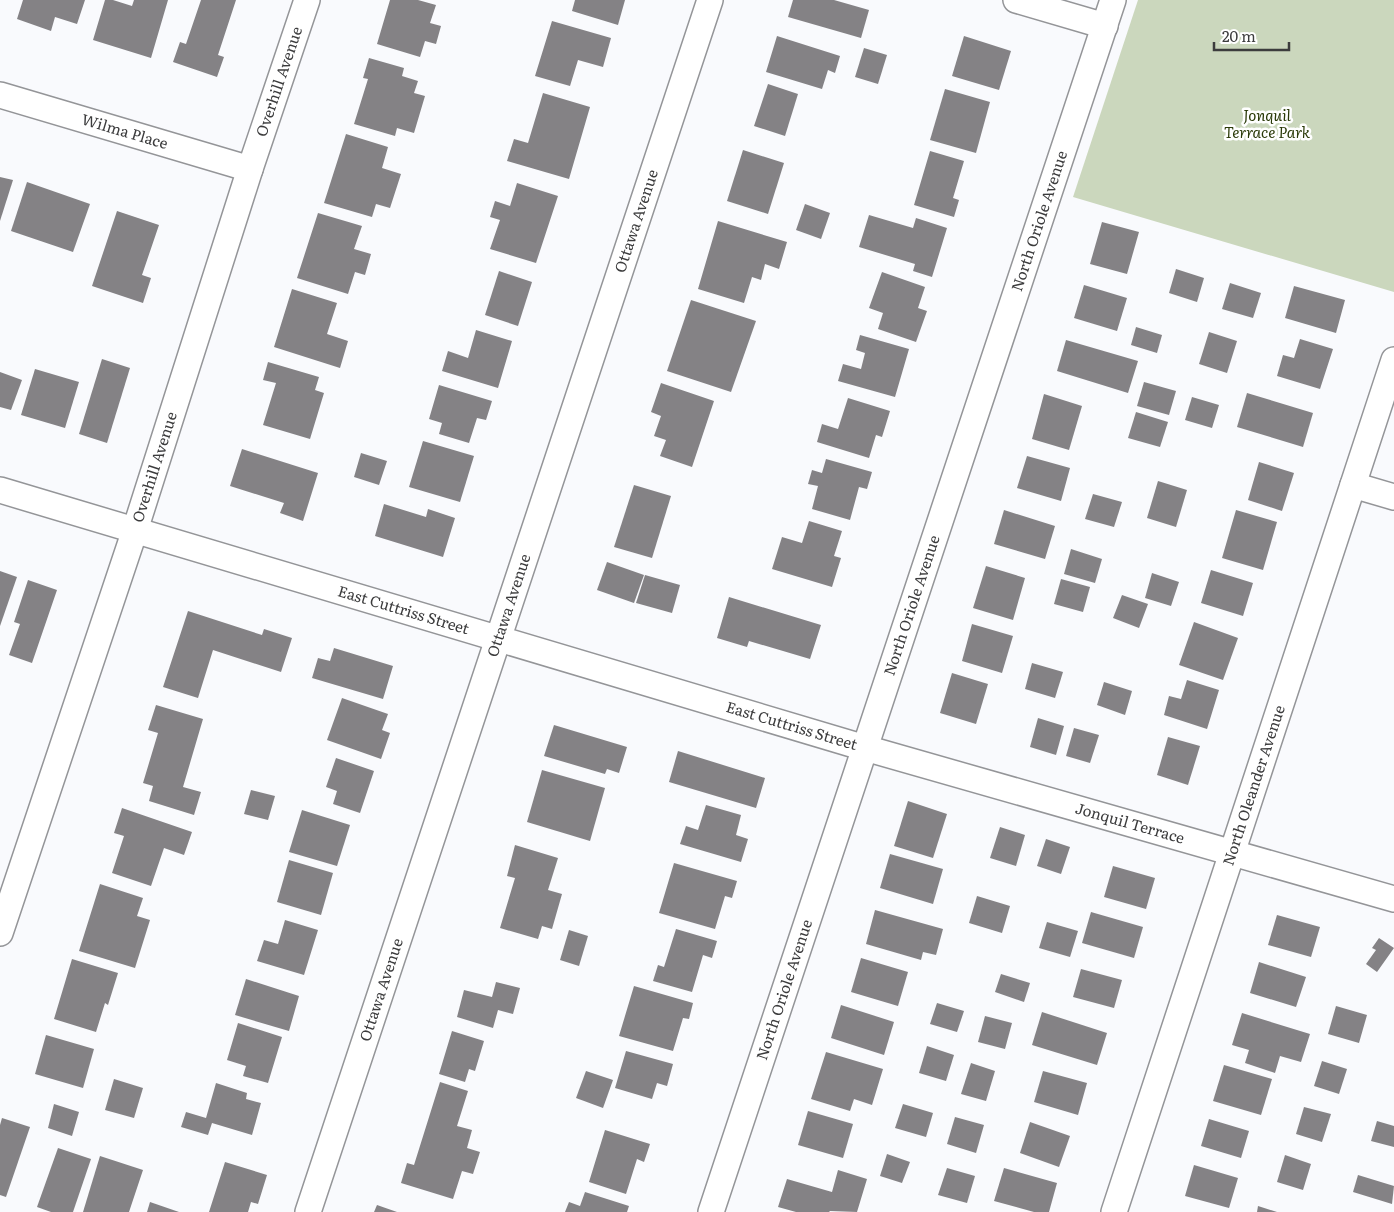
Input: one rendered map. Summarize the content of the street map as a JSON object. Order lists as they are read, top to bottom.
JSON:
{
  "streets": {
    "street": [
      "Overhill Avenue",
      "Wilma Place",
      "Ottawa Avenue",
      "North Oriole Avenue",
      "East Cuttriss Street",
      "North Oleander Avenue",
      "Jonquil Terrace"
    ]
  },
  "crossings": [
    ["Overhill Avenue", "Wilma Place"],
    ["Overhill Avenue", "East Cuttriss Street"],
    ["Ottawa Avenue", "East Cuttriss Street"],
    ["North Oriole Avenue", "East Cuttriss Street"],
    ["North Oriole Avenue", "Jonquil Terrace"],
    ["East Cuttriss Street", "Jonquil Terrace"],
    ["North Oleander Avenue", "Jonquil Terrace"]
  ],
  "parks": ["Jonquil Terrace Park"],
  "scale_bar": "20 m"
}
